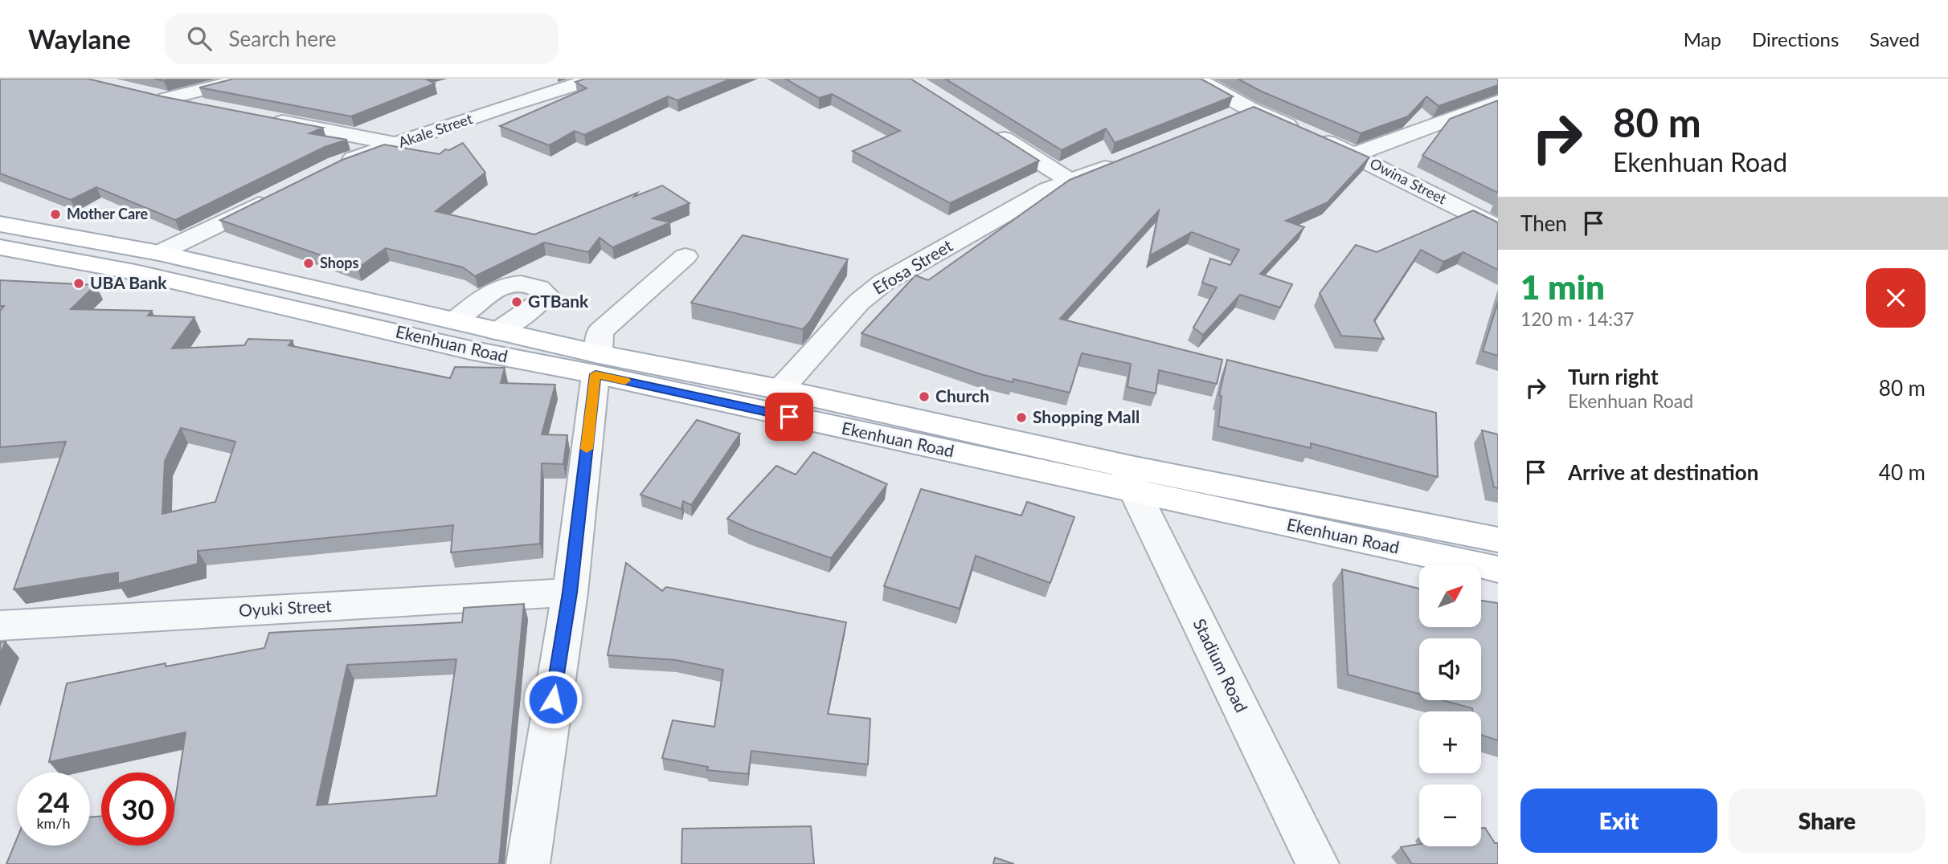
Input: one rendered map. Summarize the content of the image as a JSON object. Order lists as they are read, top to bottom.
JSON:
{
  "streets": {
    "main road": ["Ekenhuan Road"],
    "street": [
      "Akale Street",
      "Owina Street",
      "Efosa Street",
      "Oyuki Street",
      "Stadium Road"
    ]
  },
  "crossings": [
    ["Efosa Street", "Ekenhuan Road"],
    ["Ekenhuan Road", "Stadium Road"]
  ],
  "places": [
    "Mother Care",
    "Shops",
    "UBA Bank",
    "GTBank",
    "Church",
    "Shopping Mall"
  ],
  "north": "top right",
  "page": {
    "header": "Waylane",
    "search": "Search here",
    "nav": ["Map", "Directions", "Saved"],
    "turn": ["80 m", "Ekenhuan Road"],
    "then": "Then",
    "heading": ["1 min", "120 m · 14:37"],
    "list": [
      {
        "name": "Turn right",
        "note": "Ekenhuan Road",
        "value": "80 m"
      },
      {
        "name": "Arrive at destination",
        "value": "40 m"
      }
    ],
    "map_buttons": ["+", "−"],
    "speed": "24 km/h",
    "limit": "30",
    "buttons": ["Exit", "Share"]
  }
}
